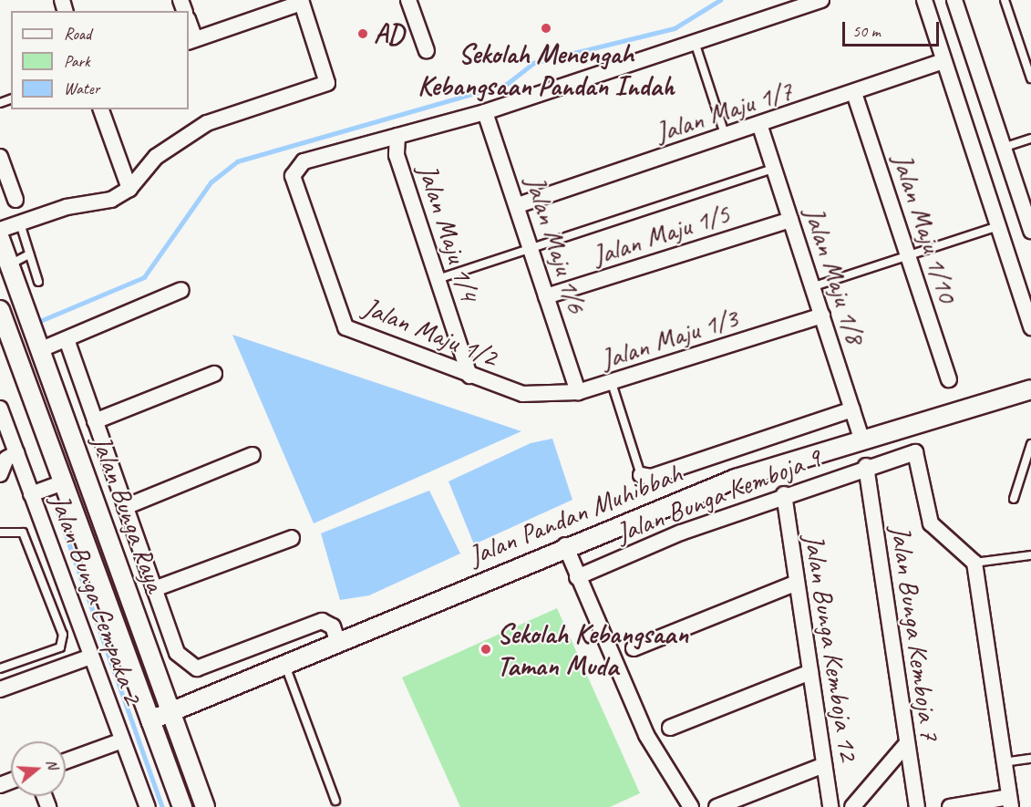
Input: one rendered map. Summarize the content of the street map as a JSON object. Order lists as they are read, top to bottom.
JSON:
{
  "streets": {
    "street": [
      "Jalan Maju 1/7",
      "Jalan Maju 1/10",
      "Jalan Maju 1/4",
      "Jalan Maju 1/5",
      "Jalan Maju 1/6",
      "Jalan Maju 1/8",
      "Jalan Maju 1/2",
      "Jalan Maju 1/3",
      "Jalan Bunga Kemboja 9",
      "Jalan Bunga Raya",
      "Jalan Pandan Muhibbah",
      "Jalan Bunga Cempaka 2",
      "Jalan Bunga Kemboja 7",
      "Jalan Bunga Kemboja 12"
    ]
  },
  "crossings": [
    ["Jalan Maju 1/7", "Jalan Maju 1/10"],
    ["Jalan Maju 1/7", "Jalan Maju 1/6"],
    ["Jalan Maju 1/7", "Jalan Maju 1/8"],
    ["Jalan Maju 1/4", "Jalan Maju 1/2"],
    ["Jalan Maju 1/5", "Jalan Maju 1/6"],
    ["Jalan Maju 1/5", "Jalan Maju 1/8"],
    ["Jalan Maju 1/6", "Jalan Maju 1/3"],
    ["Jalan Maju 1/8", "Jalan Maju 1/3"],
    ["Jalan Maju 1/8", "Jalan Pandan Muhibbah"],
    ["Jalan Maju 1/2", "Jalan Maju 1/3"],
    ["Jalan Bunga Kemboja 9", "Jalan Bunga Kemboja 7"],
    ["Jalan Bunga Kemboja 9", "Jalan Bunga Kemboja 12"],
    ["Jalan Bunga Raya", "Jalan Pandan Muhibbah"]
  ],
  "places": ["Sekolah Menengah Kebangsaan Pandan Indah", "AD", "Sekolah Kebangsaan Taman Muda"],
  "legend": ["Road", "Park", "Water"],
  "scale_bar": "50 m",
  "north": "right"
}
